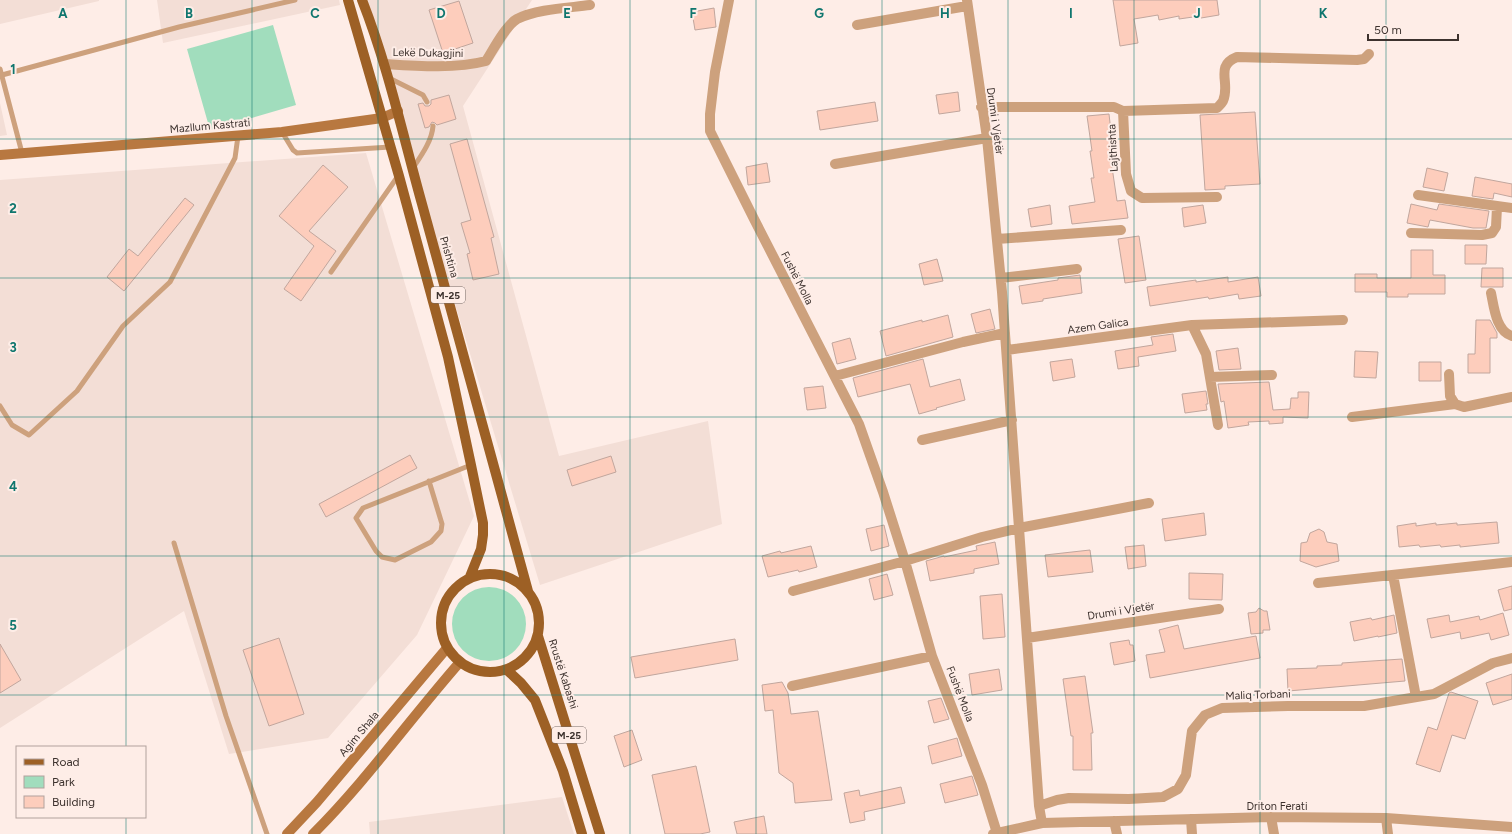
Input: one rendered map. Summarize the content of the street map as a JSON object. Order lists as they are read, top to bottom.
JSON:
{
  "streets": {
    "main road": [
      "Mazllum Kastrati",
      "Prishtina",
      "M-25",
      "Rrustë Kabashi",
      "Agim Shala"
    ],
    "street": [
      "Lekë Dukagjini",
      "Drumi i Vjetër",
      "Lajthishta",
      "Fushë Molla",
      "Azem Galica",
      "Maliq Torbani",
      "Driton Ferati"
    ]
  },
  "crossings": [
    ["Lekë Dukagjini", "Prishtina"],
    ["Drumi i Vjetër", "Lajthishta"],
    ["Drumi i Vjetër", "Azem Galica"],
    ["Drumi i Vjetër", "Maliq Torbani"],
    ["Drumi i Vjetër", "Driton Ferati"],
    ["Mazllum Kastrati", "Prishtina"],
    ["Mazllum Kastrati", "M-25"],
    ["Prishtina", "M-25"],
    ["Prishtina", "Rrustë Kabashi"],
    ["Prishtina", "Agim Shala"],
    ["Fushë Molla", "Driton Ferati"],
    ["M-25", "Rrustë Kabashi"],
    ["M-25", "Agim Shala"],
    ["Rrustë Kabashi", "Agim Shala"]
  ],
  "legend": ["Road", "Park", "Building"],
  "scale_bar": "50 m",
  "grid": {
    "columns": [
      "A",
      "B",
      "C",
      "D",
      "E",
      "F",
      "G",
      "H",
      "I",
      "J",
      "K"
    ],
    "rows": [
      "1",
      "2",
      "3",
      "4",
      "5"
    ]
  }
}
